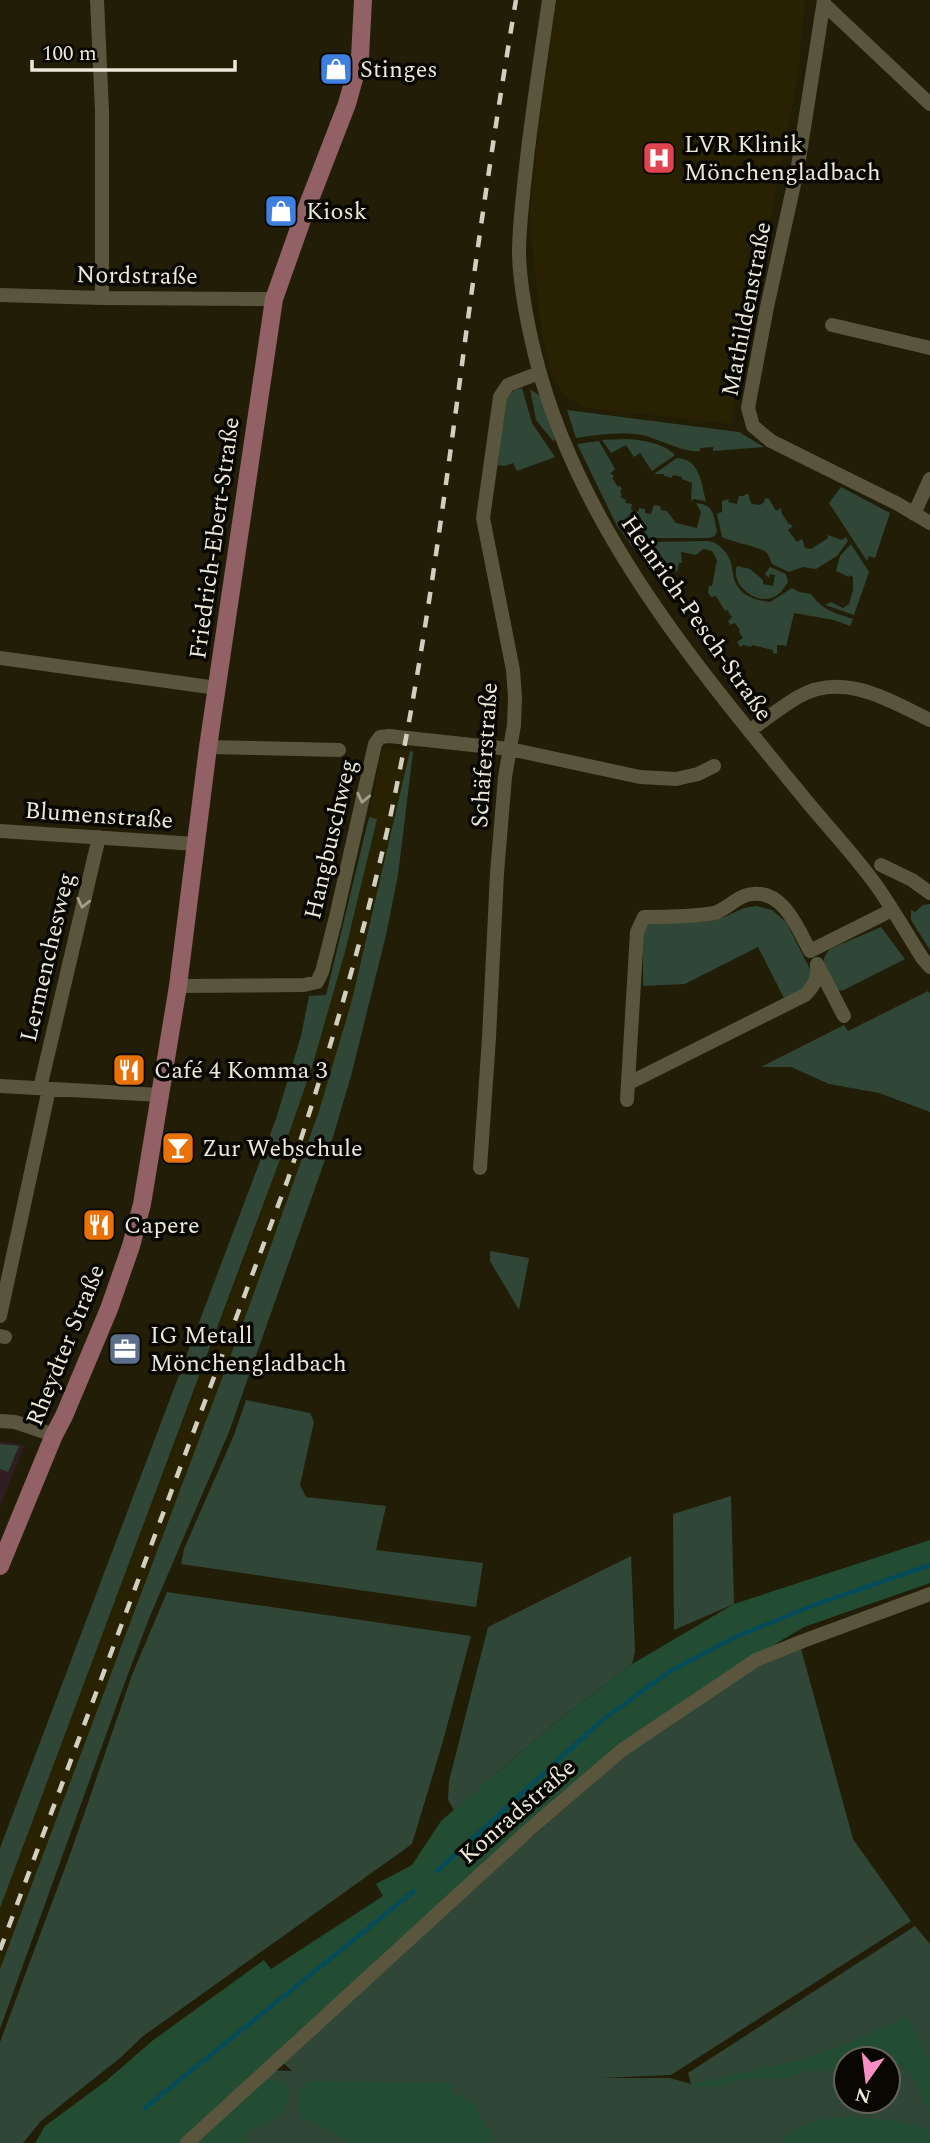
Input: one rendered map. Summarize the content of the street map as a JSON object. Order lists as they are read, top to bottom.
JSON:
{
  "streets": {
    "main road": ["Friedrich-Ebert-Straße", "Rheydter Straße"],
    "street": [
      "Nordstraße",
      "Mathildenstraße",
      "Heinrich-Pesch-Straße",
      "Schäferstraße",
      "Blumenstraße",
      "Hangbuschweg",
      "Lermenchesweg",
      "Konradstraße"
    ]
  },
  "crossings": [
    ["Nordstraße", "Friedrich-Ebert-Straße"],
    ["Friedrich-Ebert-Straße", "Blumenstraße"],
    ["Friedrich-Ebert-Straße", "Hangbuschweg"],
    ["Friedrich-Ebert-Straße", "Rheydter Straße"],
    ["Heinrich-Pesch-Straße", "Schäferstraße"],
    ["Schäferstraße", "Hangbuschweg"],
    ["Blumenstraße", "Lermenchesweg"]
  ],
  "one_way": ["Lermenchesweg"],
  "places": {
    "shop": ["Stinges", "Kiosk"],
    "hospital": ["LVR Klinik Mönchengladbach"],
    "restaurant": ["Café 4 Komma 3", "Capere"],
    "bar": ["Zur Webschule"],
    "office": ["IG Metall Mönchengladbach"]
  },
  "scale_bar": "100 m",
  "north": "bottom"
}
